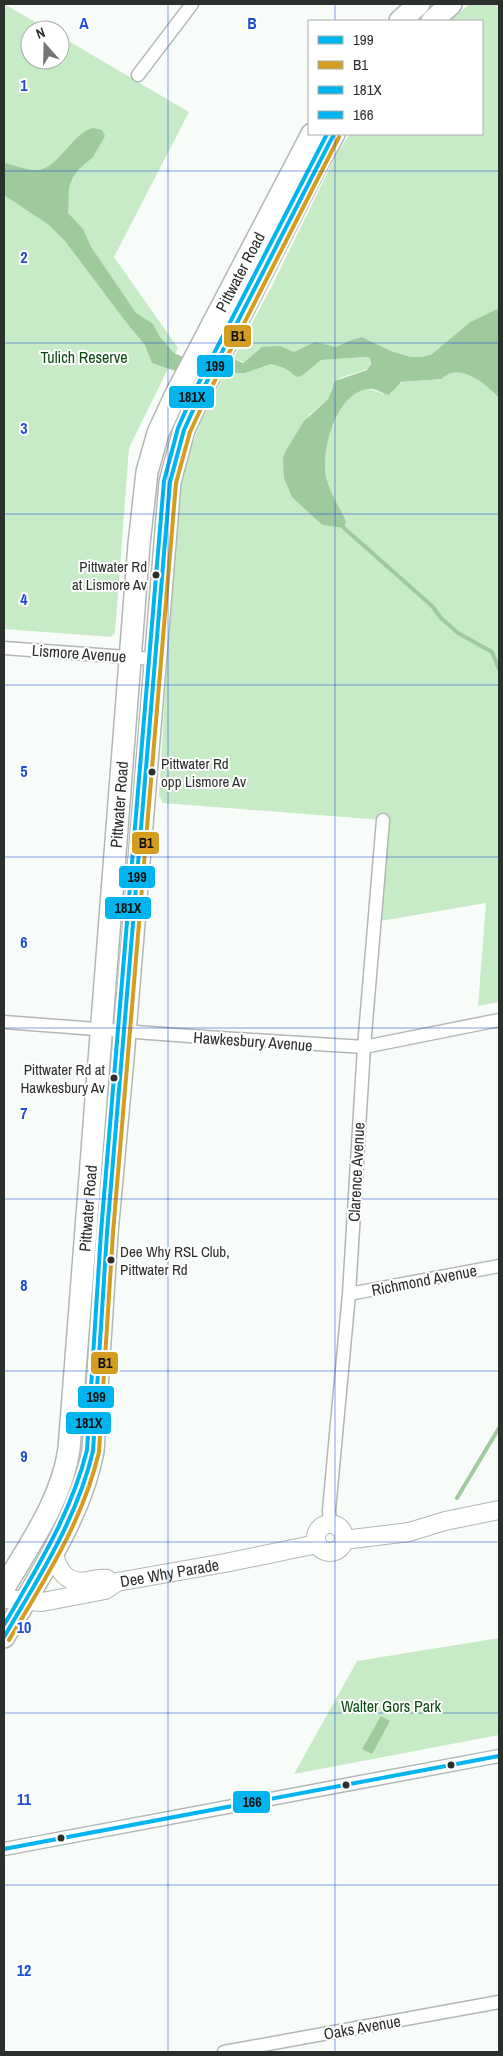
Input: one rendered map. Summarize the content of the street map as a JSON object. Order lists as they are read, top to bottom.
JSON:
{
  "streets": {
    "highway": ["Pittwater Road"],
    "main road": ["Dee Why Parade"],
    "street": [
      "Lismore Avenue",
      "Hawkesbury Avenue",
      "Clarence Avenue",
      "Richmond Avenue",
      "Oaks Avenue"
    ]
  },
  "crossings": [
    ["Pittwater Road", "Lismore Avenue"],
    ["Pittwater Road", "Hawkesbury Avenue"],
    ["Pittwater Road", "Dee Why Parade"],
    ["Hawkesbury Avenue", "Clarence Avenue"],
    ["Clarence Avenue", "Richmond Avenue"],
    ["Clarence Avenue", "Dee Why Parade"]
  ],
  "parks": ["Tulich Reserve", "Walter Gors Park"],
  "places": [
    "Pittwater Rd at Lismore Av",
    "Pittwater Rd opp Lismore Av",
    "Pittwater Rd at Hawkesbury Av",
    "Dee Why RSL Club, Pittwater Rd"
  ],
  "lines": [
    "transit line 199",
    "transit line 181X",
    "transit line B1",
    "transit line 166"
  ],
  "legend": [
    "199",
    "B1",
    "181X",
    "166"
  ],
  "north": "top",
  "grid": {
    "columns": ["A", "B"],
    "rows": [
      "1",
      "2",
      "3",
      "4",
      "5",
      "6",
      "7",
      "8",
      "9",
      "10",
      "11",
      "12"
    ]
  }
}
